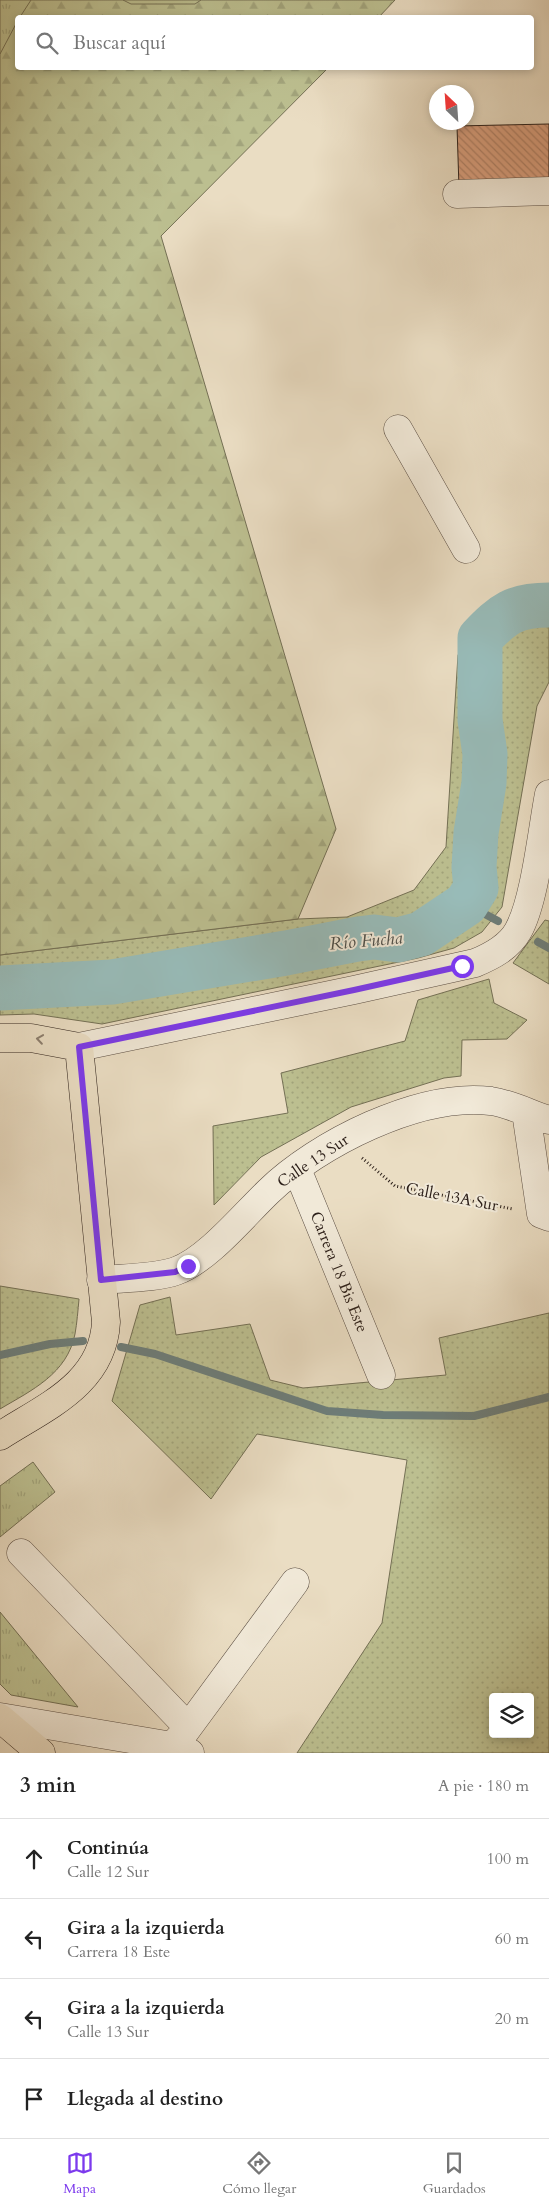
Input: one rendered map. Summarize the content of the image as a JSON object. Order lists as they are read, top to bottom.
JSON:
{
  "streets": {
    "street": ["Calle 13 Sur", "Carrera 18 Bis Este"],
    "path": ["Calle 13A Sur"]
  },
  "crossings": [
    ["Calle 13 Sur", "Calle 13A Sur"],
    ["Calle 13 Sur", "Carrera 18 Bis Este"]
  ],
  "water": ["Río Fucha"],
  "north": "top left",
  "page": {
    "search": "Buscar aquí",
    "heading": ["3 min", "A pie · 180 m"],
    "list": [
      ["Continúa", "Calle 12 Sur", "100 m"],
      ["Gira a la izquierda", "Carrera 18 Este", "60 m"],
      ["Gira a la izquierda", "Calle 13 Sur", "20 m"],
      "Llegada al destino"
    ],
    "nav": ["Mapa", "Cómo llegar", "Guardados"]
  }
}
